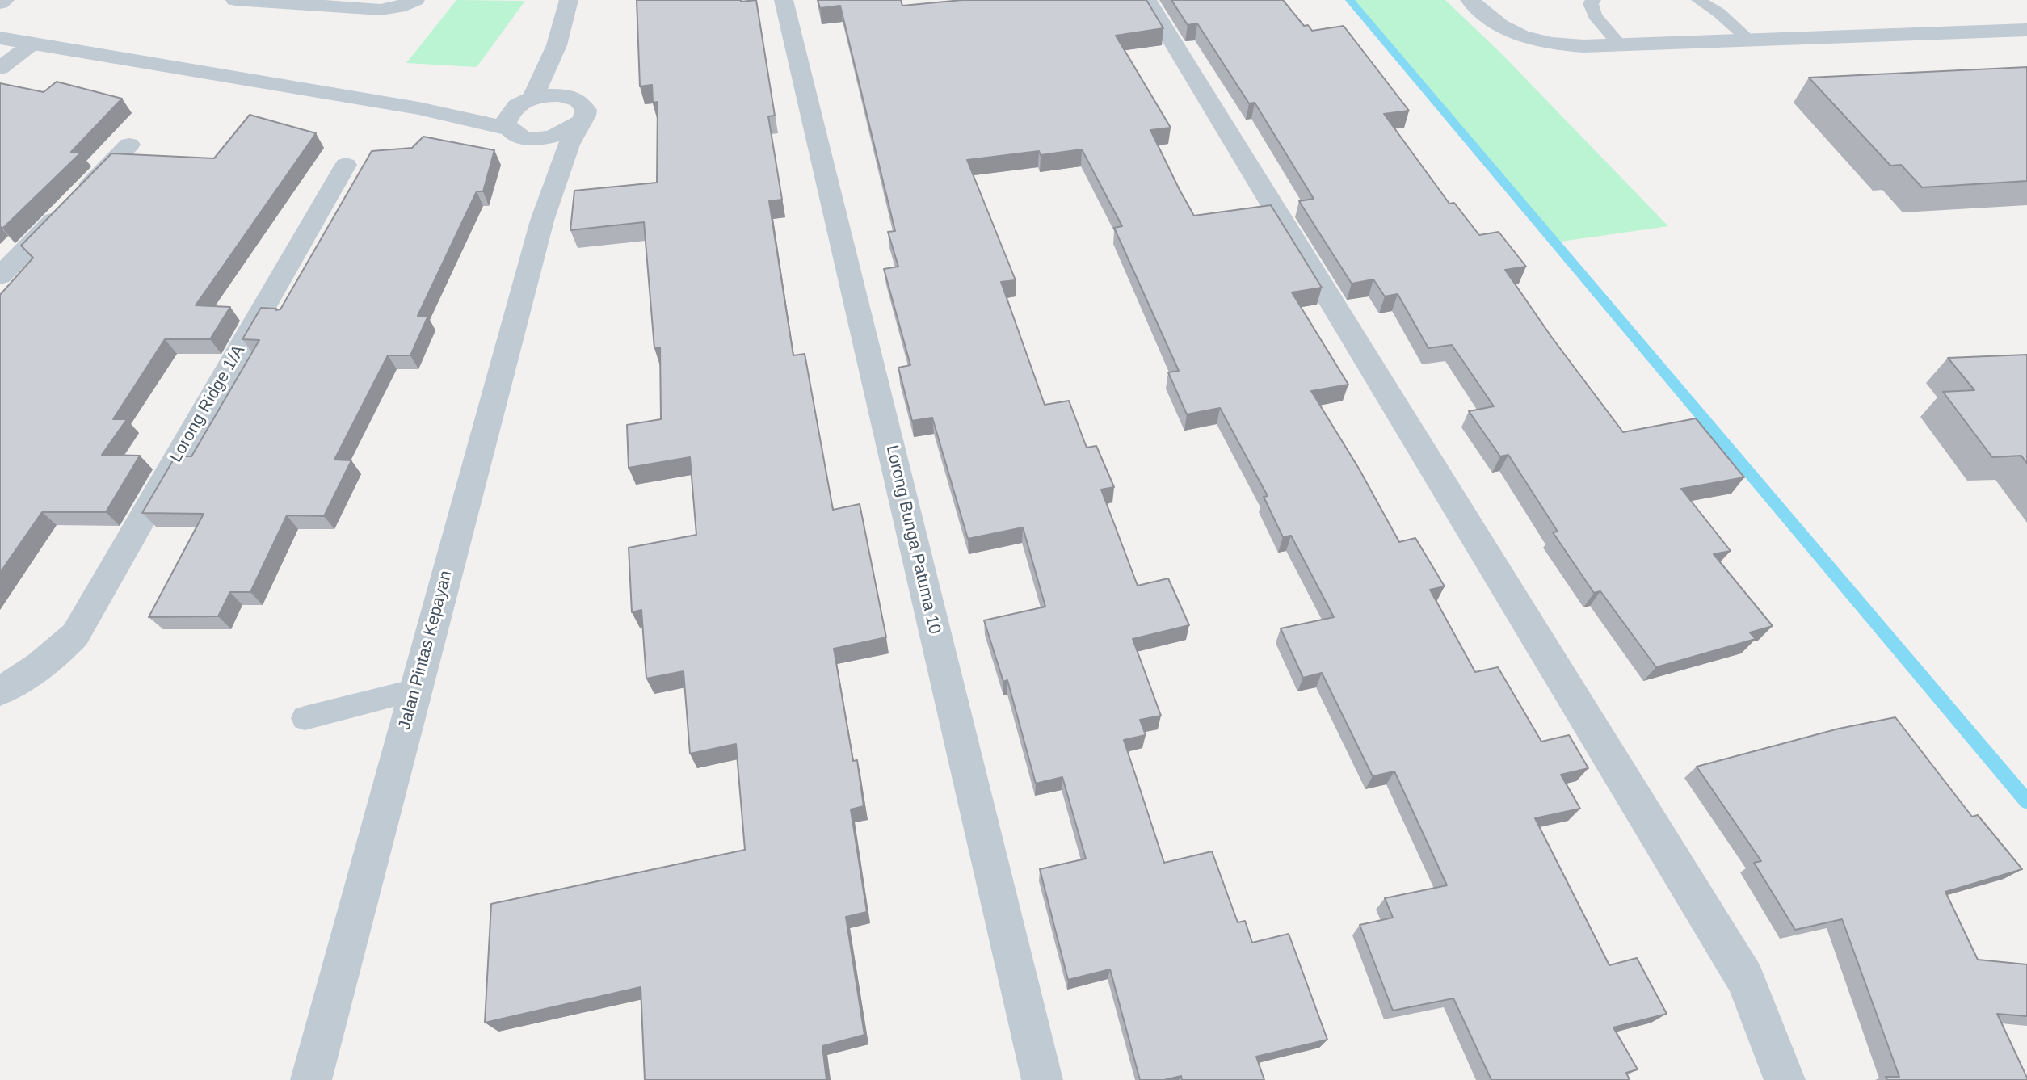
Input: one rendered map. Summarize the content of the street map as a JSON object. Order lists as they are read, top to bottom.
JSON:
{
  "streets": {
    "street": ["Lorong Ridge 1/A", "Lorong Bunga Patuma 10", "Jalan Pintas Kepayan"]
  }
}
